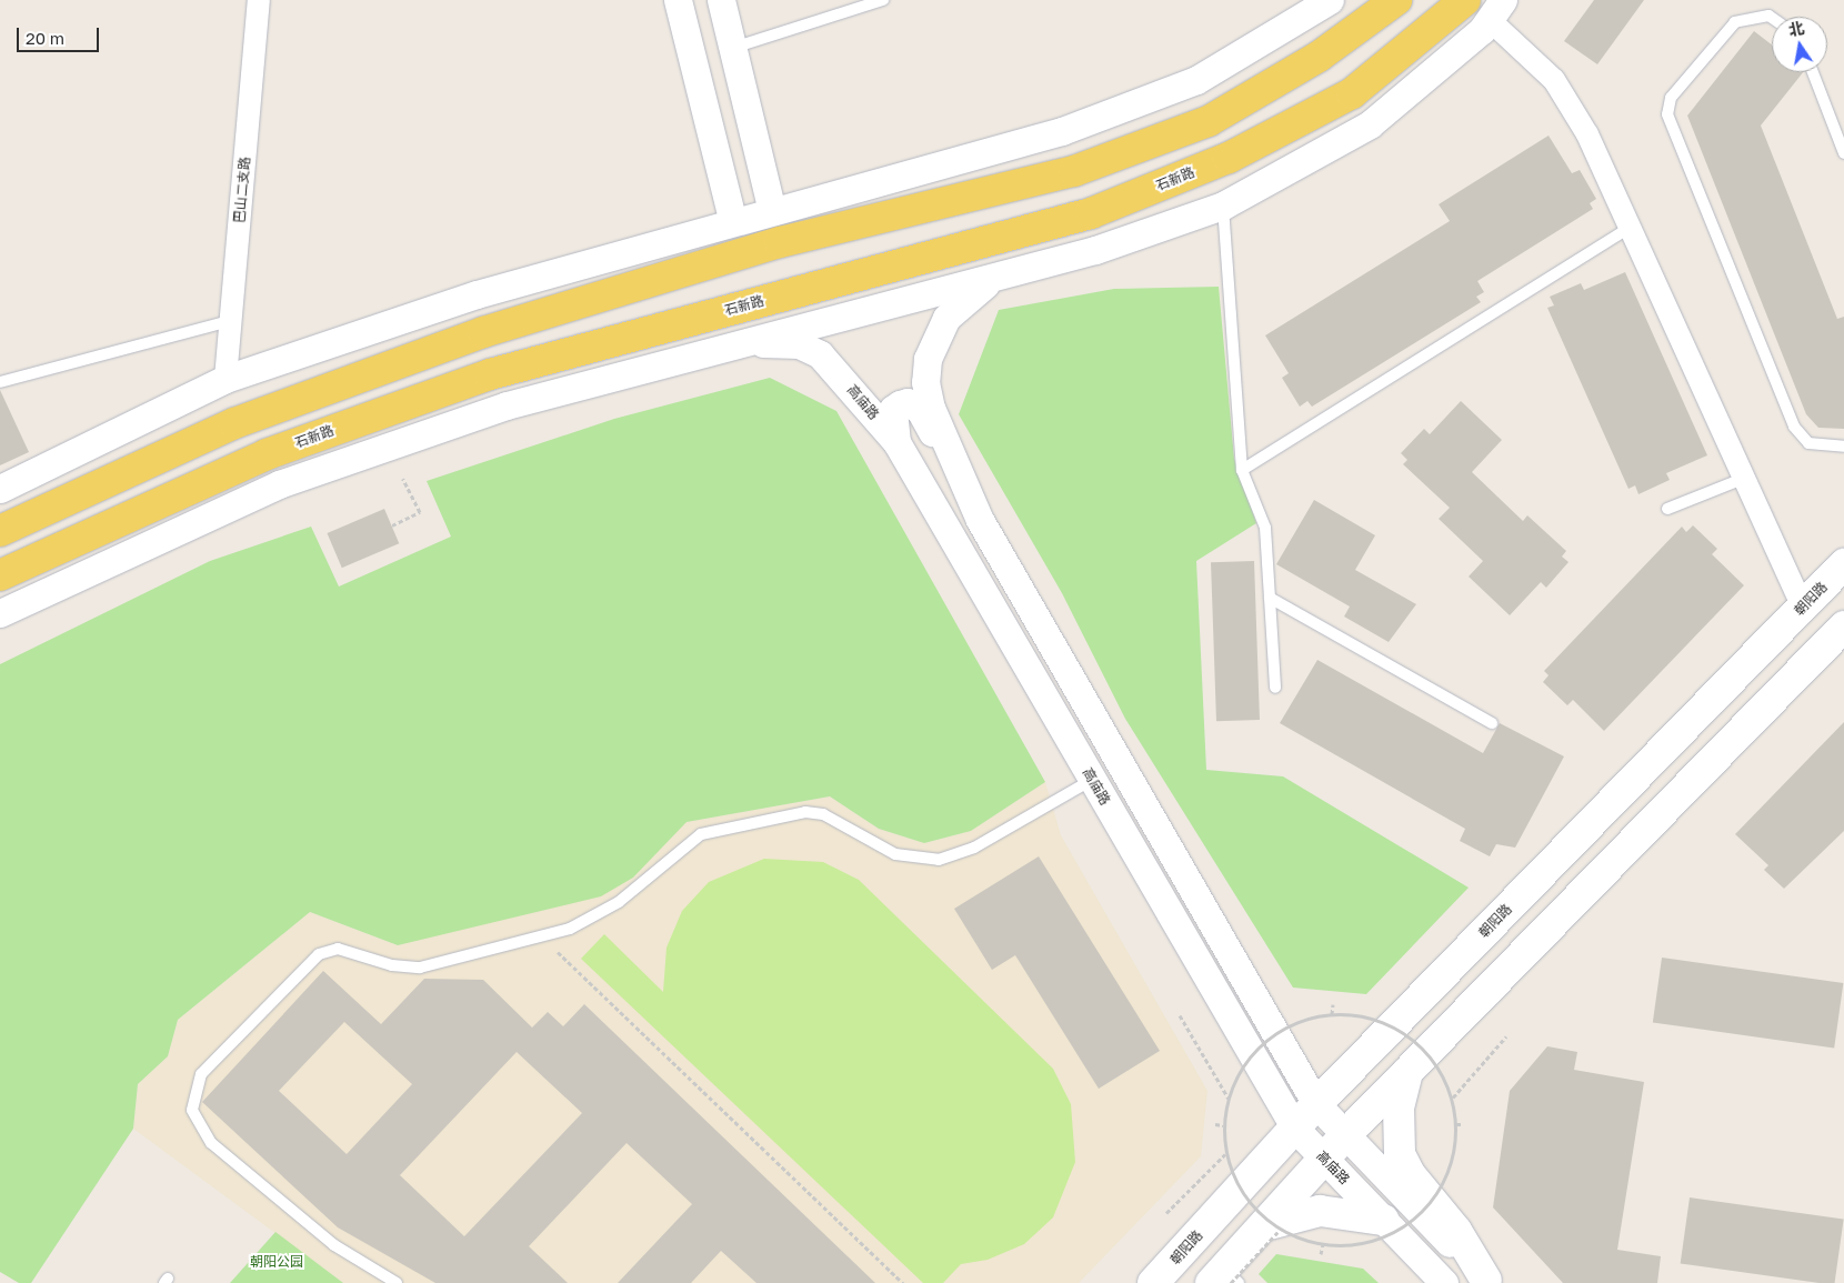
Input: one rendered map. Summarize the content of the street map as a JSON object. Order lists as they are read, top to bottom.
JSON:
{
  "streets": {
    "main road": ["石新路", "朝阳路"],
    "street": ["巴山二支路", "高庙路"]
  },
  "crossings": [
    ["高庙路", "朝阳路"]
  ],
  "parks": ["朝阳公园"],
  "scale_bar": "20 m",
  "north": "top"
}
